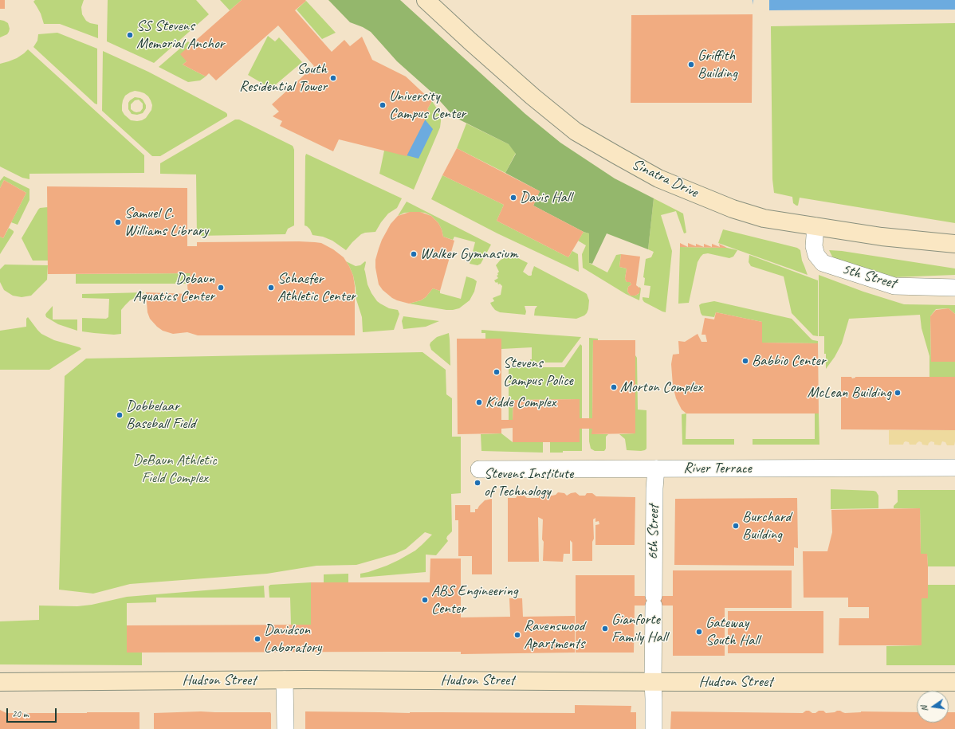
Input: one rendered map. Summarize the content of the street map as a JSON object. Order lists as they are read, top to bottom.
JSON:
{
  "streets": {
    "street": [
      "Sinatra Drive",
      "5th Street",
      "River Terrace",
      "6th Street",
      "Hudson Street"
    ]
  },
  "crossings": [
    ["Sinatra Drive", "5th Street"],
    ["River Terrace", "6th Street"],
    ["6th Street", "Hudson Street"]
  ],
  "parks": ["DeBaun Athletic Field Complex"],
  "places": [
    "SS Stevens Memorial Anchor",
    "Griffith Building",
    "South Residential Tower",
    "University Campus Center",
    "Davis Hall",
    "Samuel C. Williams Library",
    "Walker Gymnasium",
    "Debaun Aquatics Center",
    "Schaefer Athletic Center",
    "Babbio Center",
    "Stevens Campus Police",
    "Morton Complex",
    "McLean Building",
    "Kidde Complex",
    "Dobbelaar Baseball Field",
    "Stevens Institute of Technology",
    "Burchard Building",
    "ABS Engineering Center",
    "Gianforte Family Hall",
    "Gateway South Hall",
    "Ravenswood Apartments",
    "Davidson Laboratory"
  ],
  "scale_bar": "20 m",
  "north": "left"
}
